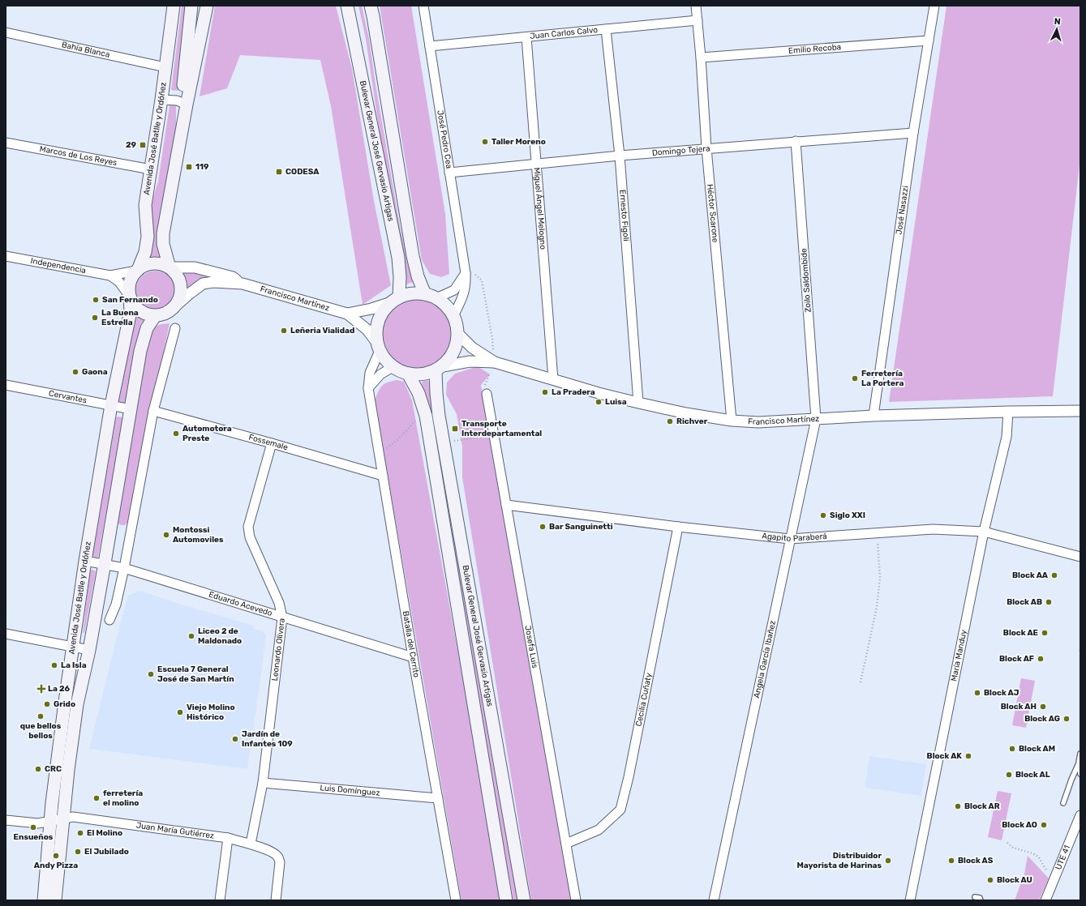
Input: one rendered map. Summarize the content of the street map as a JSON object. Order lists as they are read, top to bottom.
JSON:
{
  "streets": {
    "main road": ["Avenida José Batlle y Ordóñez", "Bulevar General José Gervasio Artigas"],
    "street": [
      "Juan Carlos Calvo",
      "Bahía Blanca",
      "Emilio Recoba",
      "José Pedro Cea",
      "Domingo Tejera",
      "Marcos de Los Reyes",
      "Miguel Ángel Melogno",
      "José Nasazzi",
      "Héctor Scarone",
      "Ernesto Figoli",
      "Independencia",
      "Zoilo Saldombide",
      "Francisco Martínez",
      "Cervantes",
      "Fossemale",
      "Agapito Paraberá",
      "Eduardo Acevedo",
      "Batalla del Cerrito",
      "Josefa Luis",
      "Leonardo Olivera",
      "María Manduy",
      "Angela García Ibañez",
      "Cecilia Cuñaty",
      "Luis Domínguez",
      "Juan María Gutiérrez",
      "UTE 41"
    ]
  },
  "crossings": [
    ["Juan Carlos Calvo", "José Pedro Cea"],
    ["Juan Carlos Calvo", "Miguel Ángel Melogno"],
    ["Juan Carlos Calvo", "Héctor Scarone"],
    ["Juan Carlos Calvo", "Ernesto Figoli"],
    ["Bahía Blanca", "Avenida José Batlle y Ordóñez"],
    ["Emilio Recoba", "José Nasazzi"],
    ["Emilio Recoba", "Héctor Scarone"],
    ["Avenida José Batlle y Ordóñez", "Marcos de Los Reyes"],
    ["Avenida José Batlle y Ordóñez", "Independencia"],
    ["Avenida José Batlle y Ordóñez", "Francisco Martínez"],
    ["Avenida José Batlle y Ordóñez", "Cervantes"],
    ["Avenida José Batlle y Ordóñez", "Eduardo Acevedo"],
    ["Avenida José Batlle y Ordóñez", "Juan María Gutiérrez"],
    ["José Pedro Cea", "Domingo Tejera"],
    ["José Pedro Cea", "Bulevar General José Gervasio Artigas"],
    ["José Pedro Cea", "Francisco Martínez"],
    ["José Pedro Cea", "Batalla del Cerrito"],
    ["Domingo Tejera", "Miguel Ángel Melogno"],
    ["Domingo Tejera", "José Nasazzi"],
    ["Domingo Tejera", "Héctor Scarone"],
    ["Domingo Tejera", "Ernesto Figoli"],
    ["Domingo Tejera", "Zoilo Saldombide"],
    ["Bulevar General José Gervasio Artigas", "Francisco Martínez"],
    ["Bulevar General José Gervasio Artigas", "Batalla del Cerrito"],
    ["Miguel Ángel Melogno", "Francisco Martínez"],
    ["José Nasazzi", "Francisco Martínez"],
    ["Héctor Scarone", "Francisco Martínez"],
    ["Ernesto Figoli", "Francisco Martínez"],
    ["Independencia", "Francisco Martínez"],
    ["Zoilo Saldombide", "Francisco Martínez"],
    ["Zoilo Saldombide", "Angela García Ibañez"],
    ["Francisco Martínez", "Batalla del Cerrito"],
    ["Francisco Martínez", "María Manduy"],
    ["Francisco Martínez", "Angela García Ibañez"],
    ["Fossemale", "Batalla del Cerrito"],
    ["Fossemale", "Leonardo Olivera"],
    ["Agapito Paraberá", "Josefa Luis"],
    ["Agapito Paraberá", "María Manduy"],
    ["Agapito Paraberá", "Angela García Ibañez"],
    ["Agapito Paraberá", "Cecilia Cuñaty"],
    ["Eduardo Acevedo", "Batalla del Cerrito"],
    ["Eduardo Acevedo", "Leonardo Olivera"],
    ["Batalla del Cerrito", "Luis Domínguez"],
    ["Josefa Luis", "Cecilia Cuñaty"],
    ["Leonardo Olivera", "Luis Domínguez"],
    ["Leonardo Olivera", "Juan María Gutiérrez"]
  ],
  "places": {
    "other": [
      "Taller Moreno",
      "San Fernando",
      "La Buena Estrella",
      "Leñeria Vialidad",
      "Gaona",
      "Ferretería La Portera",
      "La Pradera",
      "Luisa",
      "Richver",
      "Automotora Preste",
      "Siglo XXI",
      "Bar Sanguinetti",
      "Montossi Automoviles",
      "Block AA",
      "Block AB",
      "Block AE",
      "Liceo 2 de Maldonado",
      "Block AF",
      "La Isla",
      "Escuela 7 General José de San Martín",
      "Block AJ",
      "Grido",
      "Block AH",
      "Viejo Molino Histórico",
      "que bellos bellos",
      "Block AG",
      "Jardín de Infantes 109",
      "Block AM",
      "Block AK",
      "CRC",
      "Block AL",
      "ferretería el molino",
      "Block AR",
      "Block AO",
      "Ensueños",
      "El Molino",
      "El Jubilado",
      "Andy Pizza",
      "Distribuidor Mayorista de Harinas",
      "Block AS",
      "Block AU"
    ],
    "transit": [
      "29",
      "119",
      "CODESA",
      "Transporte Interdepartamental"
    ],
    "health": ["La 26"]
  },
  "north": "top"
}
